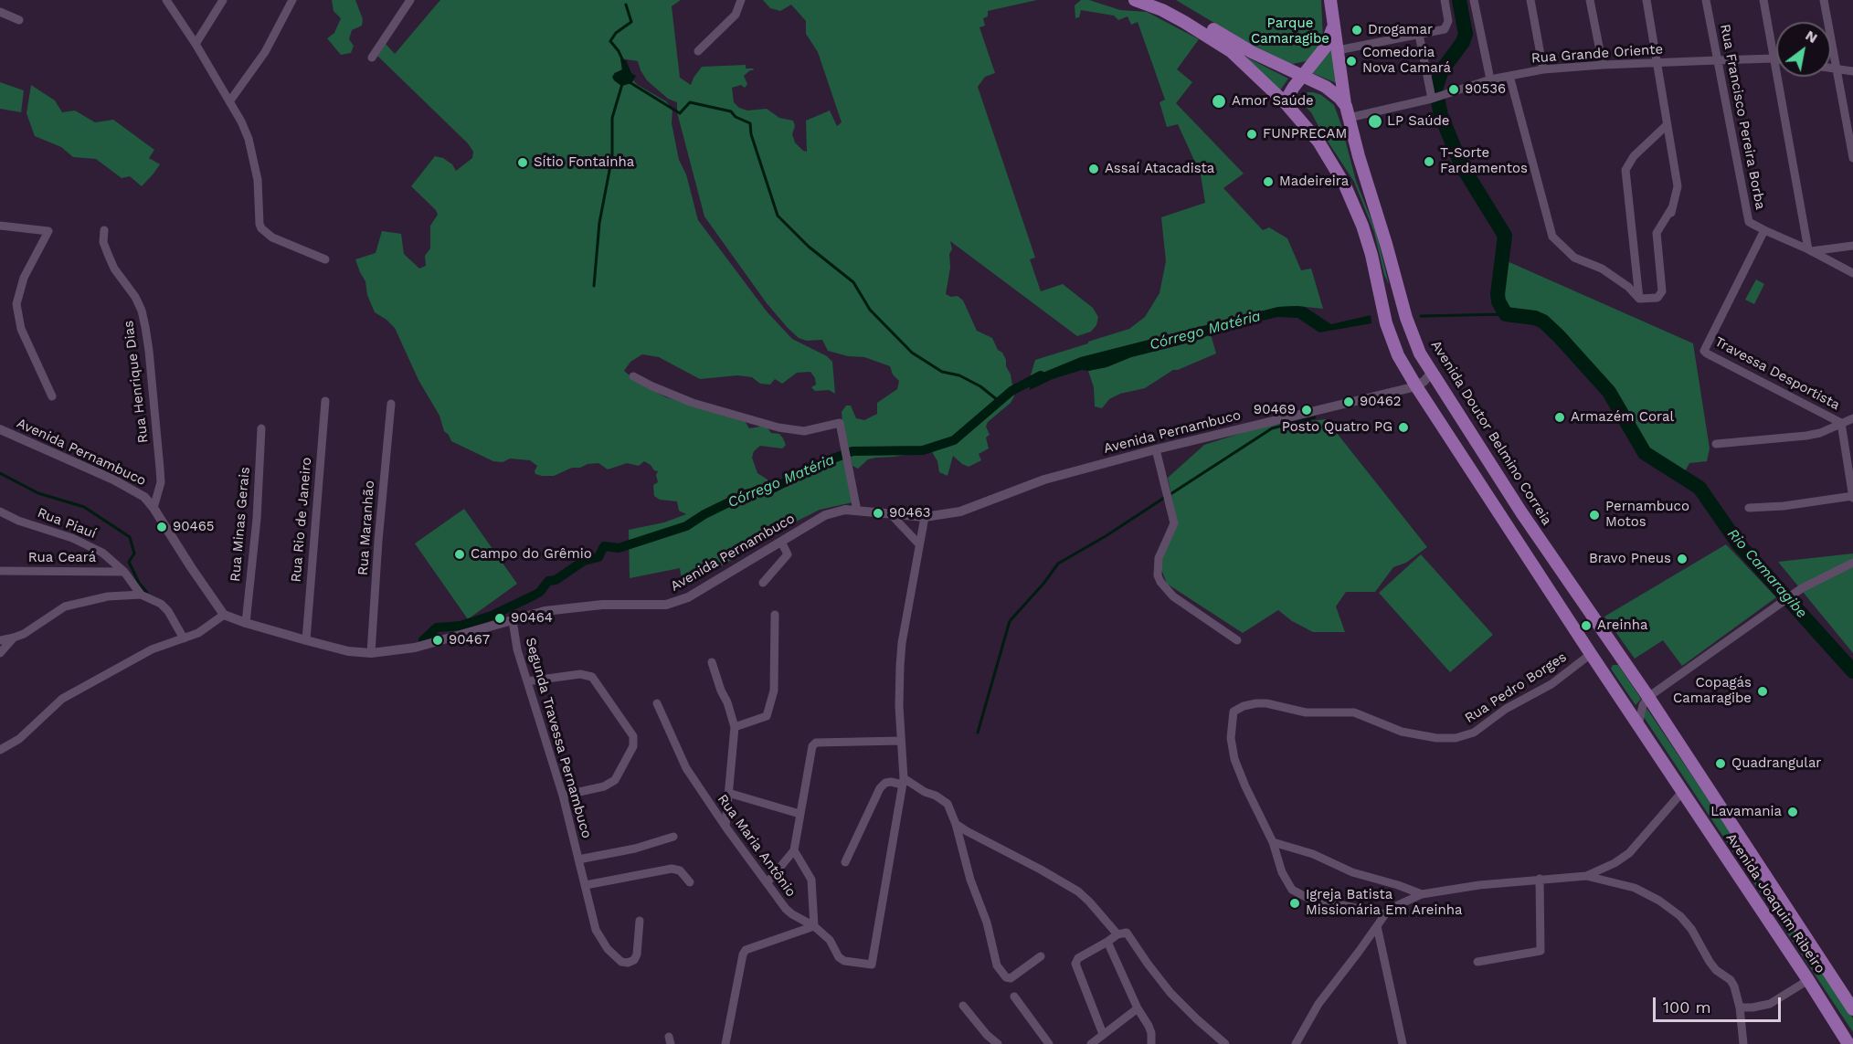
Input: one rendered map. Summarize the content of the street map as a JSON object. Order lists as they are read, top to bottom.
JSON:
{
  "streets": {
    "main road": ["Avenida Doutor Belmino Correia", "Avenida Joaquim Ribeiro"],
    "street": [
      "Rua Grande Oriente",
      "Rua Francisco Pereira Borba",
      "Travessa Desportista",
      "Rua Henrique Dias",
      "Avenida Pernambuco",
      "Rua Rio de Janeiro",
      "Rua Piauí",
      "Rua Minas Gerais",
      "Rua Maranhão",
      "Rua Ceará",
      "Rua Pedro Borges",
      "Segunda Travessa Pernambuco",
      "Rua Maria Antônio"
    ]
  },
  "crossings": [
    ["Rua Grande Oriente", "Rua Francisco Pereira Borba"],
    ["Rua Grande Oriente", "Avenida Doutor Belmino Correia"],
    ["Rua Francisco Pereira Borba", "Travessa Desportista"],
    ["Rua Henrique Dias", "Avenida Pernambuco"],
    ["Avenida Pernambuco", "Rua Rio de Janeiro"],
    ["Avenida Pernambuco", "Rua Minas Gerais"],
    ["Avenida Pernambuco", "Rua Maranhão"],
    ["Avenida Pernambuco", "Segunda Travessa Pernambuco"],
    ["Avenida Doutor Belmino Correia", "Avenida Joaquim Ribeiro"],
    ["Rua Piauí", "Rua Ceará"]
  ],
  "water": ["Córrego Matéria", "Rio Camaragibe"],
  "parks": ["Parque Camaragibe"],
  "places": [
    "Drogamar",
    "Comedoria Nova Camará",
    "90536",
    "Amor Saúde",
    "LP Saúde",
    "FUNPRECAM",
    "T-Sorte Fardamentos",
    "Sítio Fontainha",
    "Assaí Atacadista",
    "Madeireira",
    "90462",
    "90469",
    "Armazém Coral",
    "Posto Quatro PG",
    "90463",
    "Pernambuco Motos",
    "90465",
    "Campo do Grêmio",
    "Bravo Pneus",
    "90464",
    "Areinha",
    "90467",
    "Copagás Camaragibe",
    "Quadrangular",
    "Lavamania",
    "Igreja Batista Missionária Em Areinha"
  ],
  "scale_bar": "100 m",
  "north": "top right"
}
